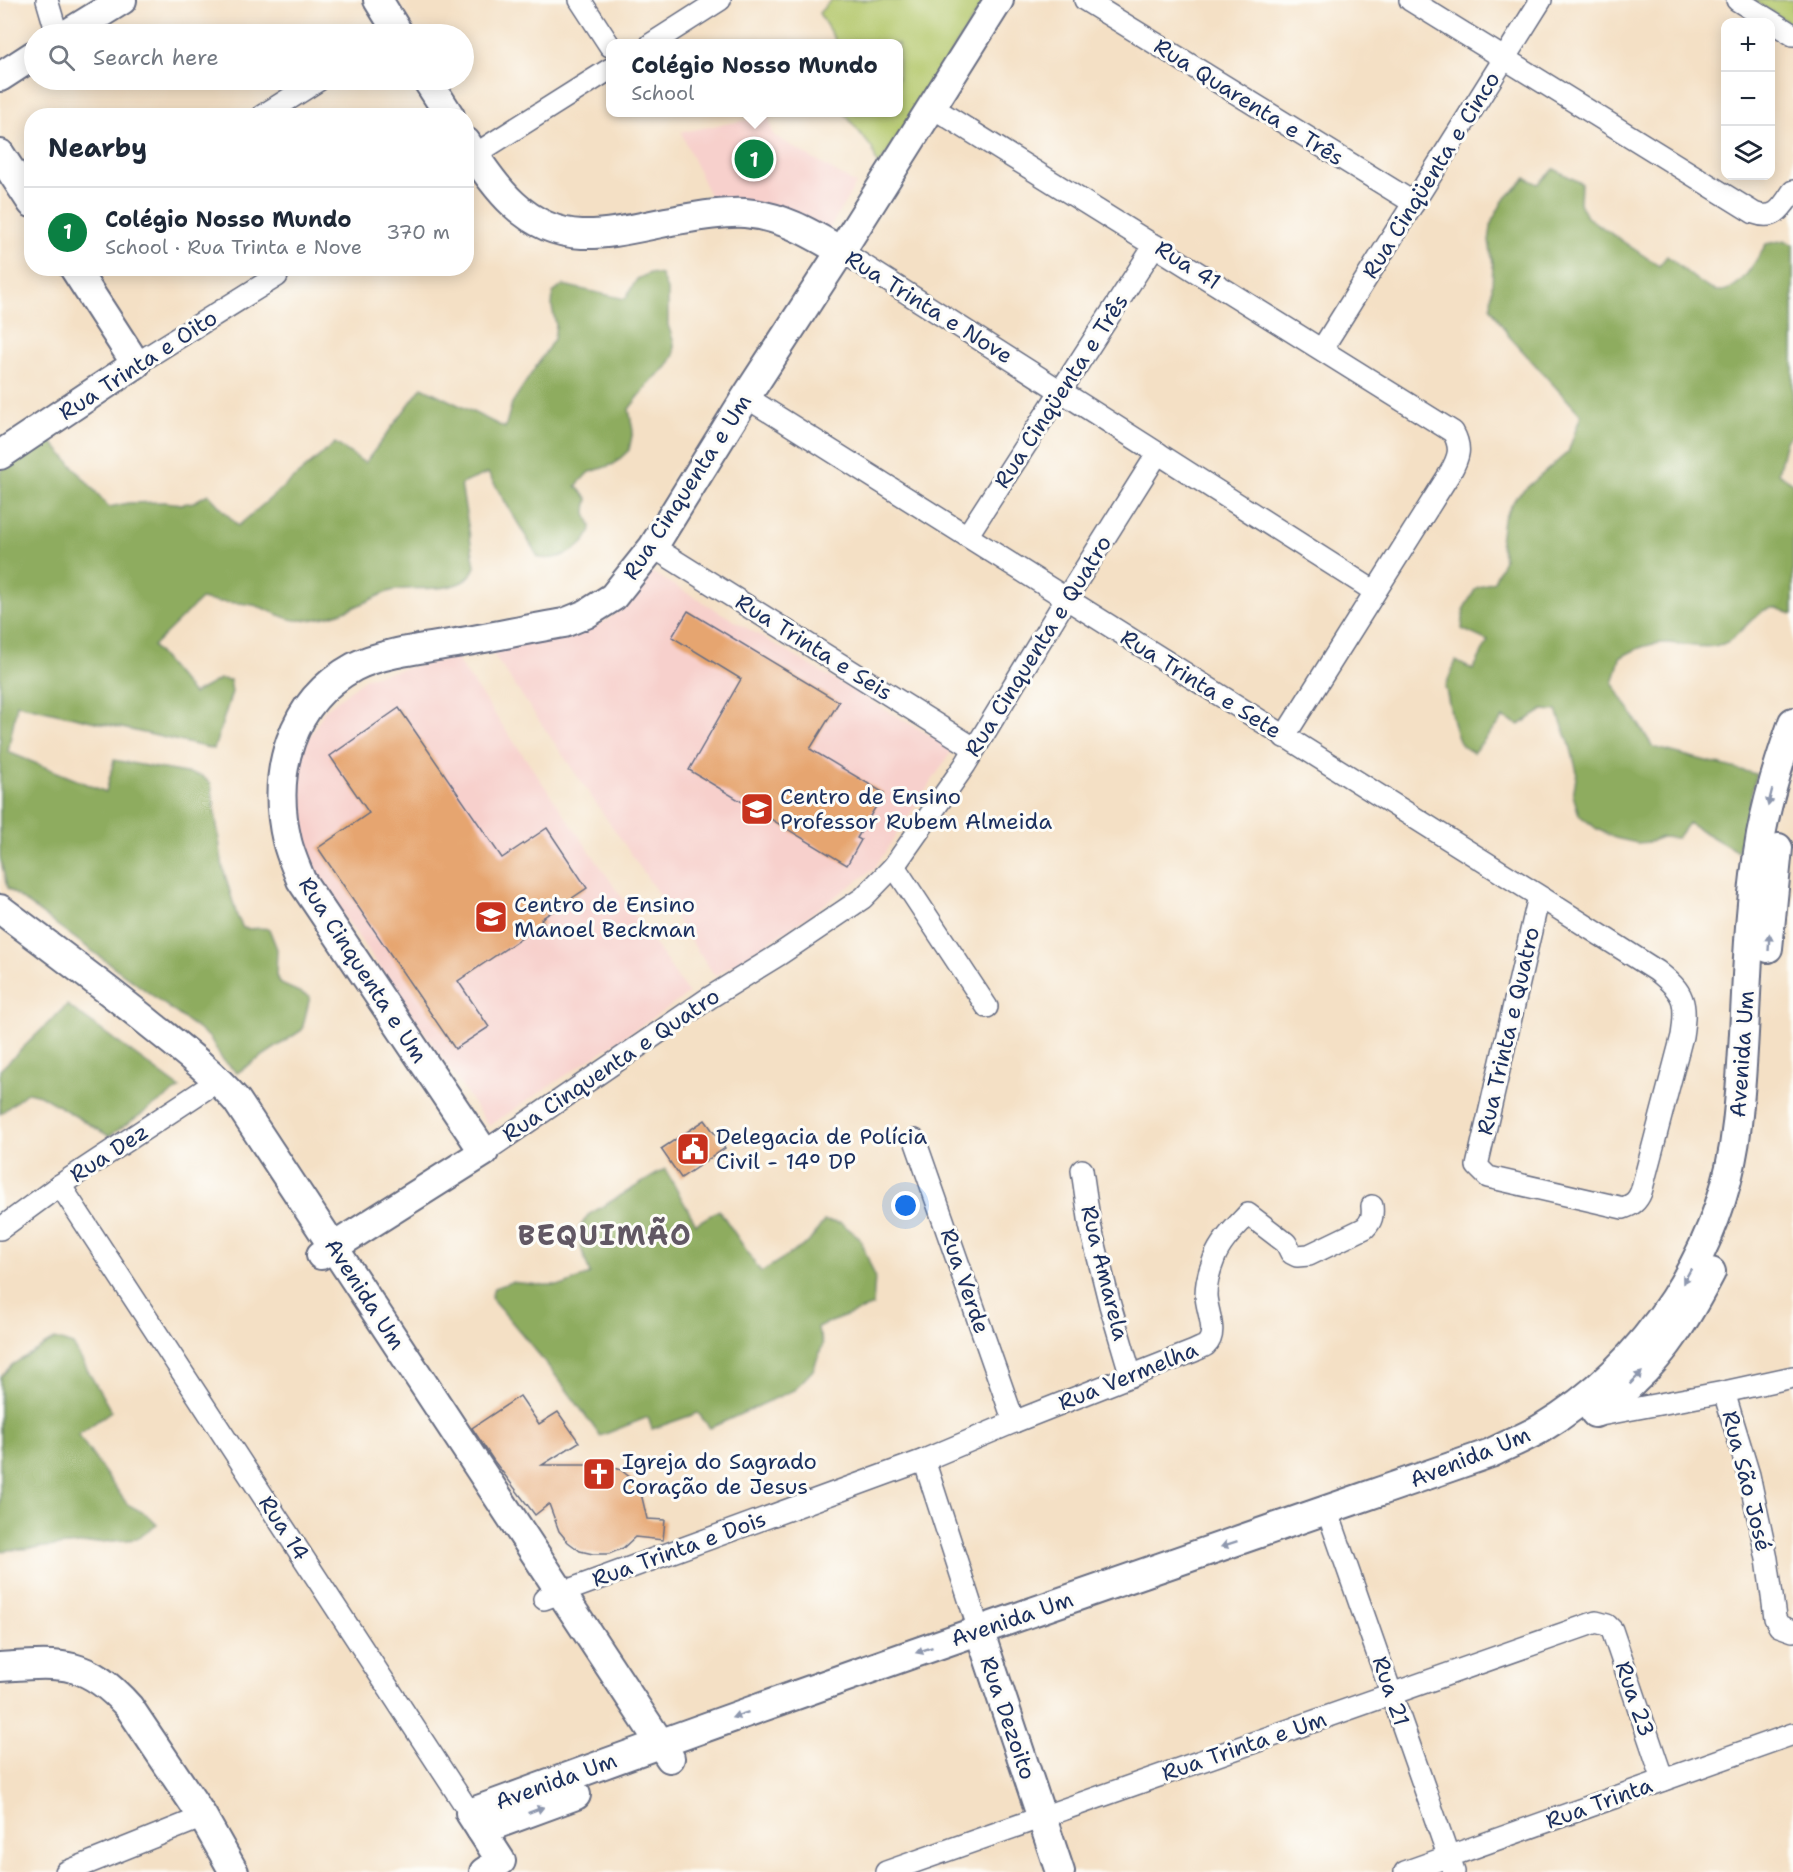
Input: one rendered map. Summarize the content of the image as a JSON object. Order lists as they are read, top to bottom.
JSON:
{
  "streets": {
    "main road": [
      "Rua Trinta e Nove",
      "Rua Trinta e Oito",
      "Rua Cinquenta e Um",
      "Rua Cinquenta e Quatro",
      "Avenida Um",
      "Rua 14",
      "Rua Dezoito"
    ],
    "street": [
      "Rua Quarenta e Três",
      "Rua Cinqüenta e Cinco",
      "Rua 41",
      "Rua Cinqüenta e Três",
      "Rua Trinta e Seis",
      "Rua Trinta e Sete",
      "Rua Trinta e Quatro",
      "Rua Dez",
      "Rua Amarela",
      "Rua Verde",
      "Rua Vermelha",
      "Rua São José",
      "Rua Trinta e Dois",
      "Rua 21",
      "Rua 23",
      "Rua Trinta e Um",
      "Rua Trinta"
    ]
  },
  "crossings": [
    ["Rua Quarenta e Três", "Rua Cinqüenta e Cinco"],
    ["Rua Cinqüenta e Cinco", "Rua 41"],
    ["Rua 41", "Rua Trinta e Nove"],
    ["Rua 41", "Rua Cinqüenta e Três"],
    ["Rua 41", "Rua Cinquenta e Um"],
    ["Rua Trinta e Nove", "Rua Cinqüenta e Três"],
    ["Rua Trinta e Nove", "Rua Cinquenta e Um"],
    ["Rua Trinta e Nove", "Rua Cinquenta e Quatro"],
    ["Rua Cinqüenta e Três", "Rua Trinta e Sete"],
    ["Rua Cinquenta e Um", "Rua Cinquenta e Quatro"],
    ["Rua Cinquenta e Um", "Rua Trinta e Seis"],
    ["Rua Cinquenta e Um", "Rua Trinta e Sete"],
    ["Rua Cinquenta e Quatro", "Rua Trinta e Seis"],
    ["Rua Cinquenta e Quatro", "Rua Trinta e Sete"],
    ["Rua Cinquenta e Quatro", "Avenida Um"],
    ["Rua Trinta e Sete", "Rua Trinta e Quatro"],
    ["Avenida Um", "Rua Dez"],
    ["Avenida Um", "Rua 14"],
    ["Avenida Um", "Rua Trinta e Dois"],
    ["Avenida Um", "Rua 21"],
    ["Avenida Um", "Rua Dezoito"],
    ["Rua Dez", "Rua 14"],
    ["Rua Amarela", "Rua Vermelha"],
    ["Rua Verde", "Rua Vermelha"],
    ["Rua Verde", "Rua Trinta e Dois"],
    ["Rua Vermelha", "Rua Trinta e Dois"],
    ["Rua Trinta e Dois", "Rua Dezoito"],
    ["Rua 21", "Rua Trinta e Um"],
    ["Rua 21", "Rua Trinta"],
    ["Rua 23", "Rua Trinta e Um"],
    ["Rua 23", "Rua Trinta"],
    ["Rua Dezoito", "Rua Trinta e Um"]
  ],
  "districts": ["BEQUIMÃO"],
  "places": {
    "school or university": ["Centro de Ensino Professor Rubem Almeida", "Centro de Ensino Manoel Beckman"],
    "public building": ["Delegacia de Polícia Civil - 14º DP"],
    "church": ["Igreja do Sagrado Coração de Jesus"]
  },
  "page": {
    "map_buttons": ["+", "−"],
    "search": "Search here",
    "popup": ["Colégio Nosso Mundo", "School"],
    "heading": "Nearby",
    "pins": "1",
    "list": [
      {
        "mark": "1",
        "name": "Colégio Nosso Mundo",
        "note": "School · Rua Trinta e Nove",
        "value": "370 m"
      }
    ]
  }
}
